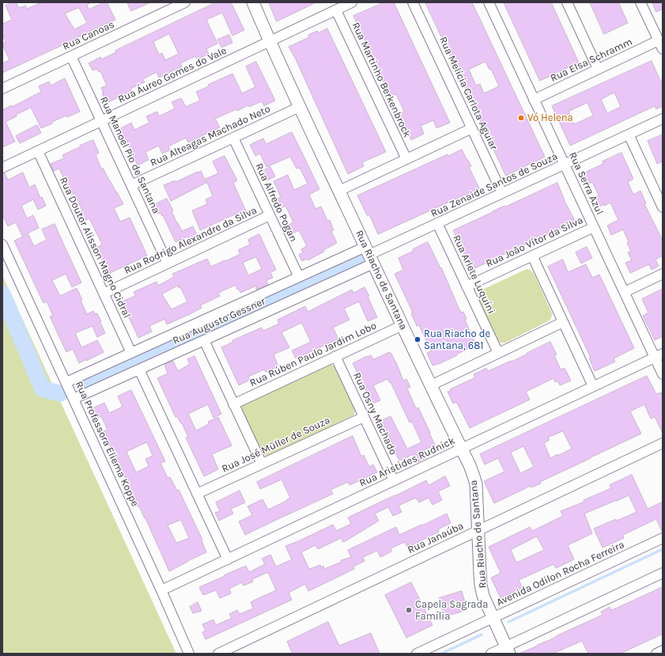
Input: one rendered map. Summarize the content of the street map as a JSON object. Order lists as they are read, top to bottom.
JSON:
{
  "streets": {
    "street": [
      "Rua Canoas",
      "Rua Elsa Schramm",
      "Rua Áureo Gomes do Vale",
      "Rua Martinho Berkenbrock",
      "Rua Melícia Carlota Aguiar",
      "Rua Alteagas Machado Neto",
      "Rua Manoel Pio de Santana",
      "Rua Serra Azul",
      "Rua Zenaide Santos de Souza",
      "Rua Alfredo Pogan",
      "Rua Rodrigo Alexandre da Silva",
      "Rua João Vítor da Silva",
      "Rua Doutor Alisson Magno Cidral",
      "Rua Arlete Luquíni",
      "Rua Riacho de Santana",
      "Rua Augusto Gessner",
      "Rua Rúben Paulo Jardim Lobo",
      "Rua Osny Machado",
      "Rua Professora Eliema Koppe",
      "Rua José Müller de Souza",
      "Rua Aristides Rudnick",
      "Rua Janaúba",
      "Avenida Odilon Rocha Ferreira"
    ]
  },
  "crossings": [
    ["Rua Canoas", "Rua Manoel Pio de Santana"],
    ["Rua Elsa Schramm", "Rua Serra Azul"],
    ["Rua Áureo Gomes do Vale", "Rua Martinho Berkenbrock"],
    ["Rua Áureo Gomes do Vale", "Rua Manoel Pio de Santana"],
    ["Rua Áureo Gomes do Vale", "Rua Doutor Alisson Magno Cidral"],
    ["Rua Áureo Gomes do Vale", "Rua Riacho de Santana"],
    ["Rua Melícia Carlota Aguiar", "Rua Zenaide Santos de Souza"],
    ["Rua Alteagas Machado Neto", "Rua Manoel Pio de Santana"],
    ["Rua Alteagas Machado Neto", "Rua Alfredo Pogan"],
    ["Rua Alteagas Machado Neto", "Rua Riacho de Santana"],
    ["Rua Manoel Pio de Santana", "Rua Rodrigo Alexandre da Silva"],
    ["Rua Serra Azul", "Rua Zenaide Santos de Souza"],
    ["Rua Serra Azul", "Rua João Vítor da Silva"],
    ["Rua Serra Azul", "Rua Aristides Rudnick"],
    ["Rua Zenaide Santos de Souza", "Rua Arlete Luquíni"],
    ["Rua Zenaide Santos de Souza", "Rua Riacho de Santana"],
    ["Rua Zenaide Santos de Souza", "Rua Augusto Gessner"],
    ["Rua Alfredo Pogan", "Rua Rodrigo Alexandre da Silva"],
    ["Rua Alfredo Pogan", "Rua Augusto Gessner"],
    ["Rua Rodrigo Alexandre da Silva", "Rua Doutor Alisson Magno Cidral"],
    ["Rua João Vítor da Silva", "Rua Arlete Luquíni"],
    ["Rua Doutor Alisson Magno Cidral", "Rua Augusto Gessner"],
    ["Rua Riacho de Santana", "Rua Augusto Gessner"],
    ["Rua Riacho de Santana", "Rua Rúben Paulo Jardim Lobo"],
    ["Rua Riacho de Santana", "Rua Aristides Rudnick"],
    ["Rua Riacho de Santana", "Rua Janaúba"],
    ["Rua Riacho de Santana", "Avenida Odilon Rocha Ferreira"],
    ["Rua Augusto Gessner", "Rua Professora Eliema Koppe"],
    ["Rua Rúben Paulo Jardim Lobo", "Rua Osny Machado"],
    ["Rua Osny Machado", "Rua José Müller de Souza"],
    ["Rua Osny Machado", "Rua Aristides Rudnick"],
    ["Rua Professora Eliema Koppe", "Rua Aristides Rudnick"]
  ],
  "places": ["Vó Helena", "Rua Riacho de Santana, 681", "Capela Sagrada Família"]
}
